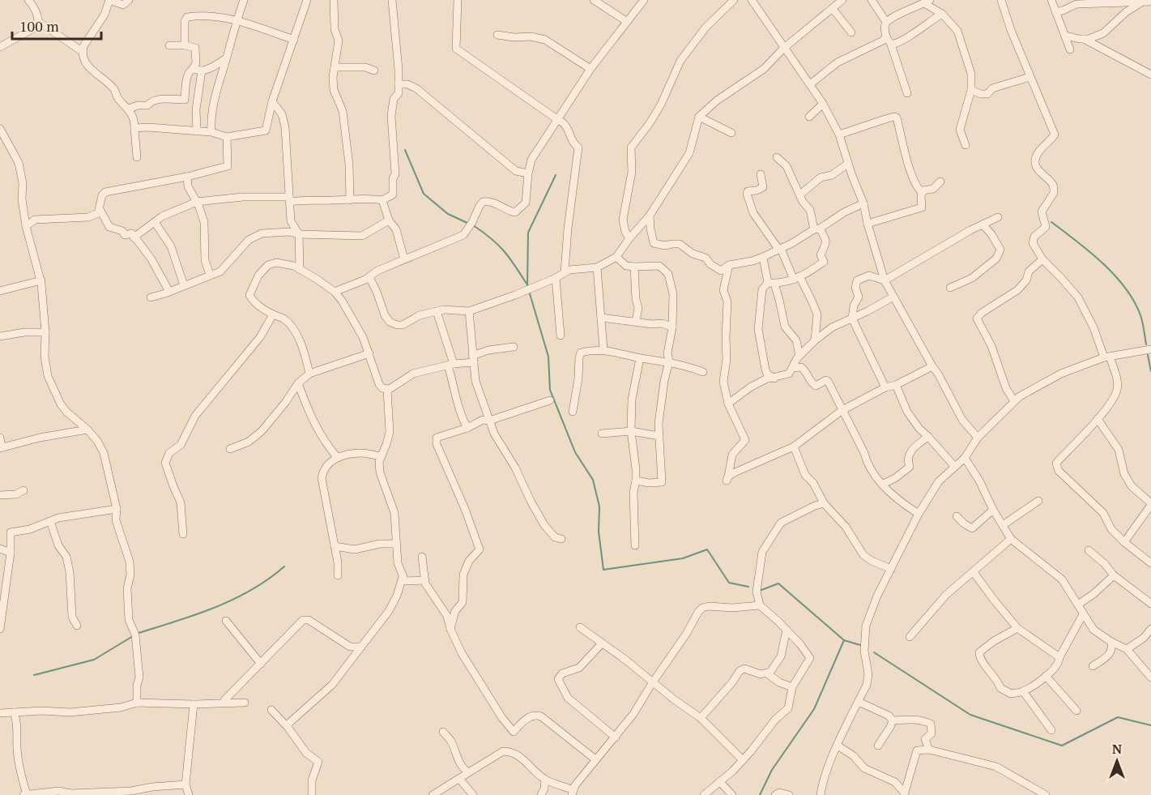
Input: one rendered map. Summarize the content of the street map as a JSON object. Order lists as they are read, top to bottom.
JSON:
{
  "scale_bar": "100 m",
  "north": "top"
}
